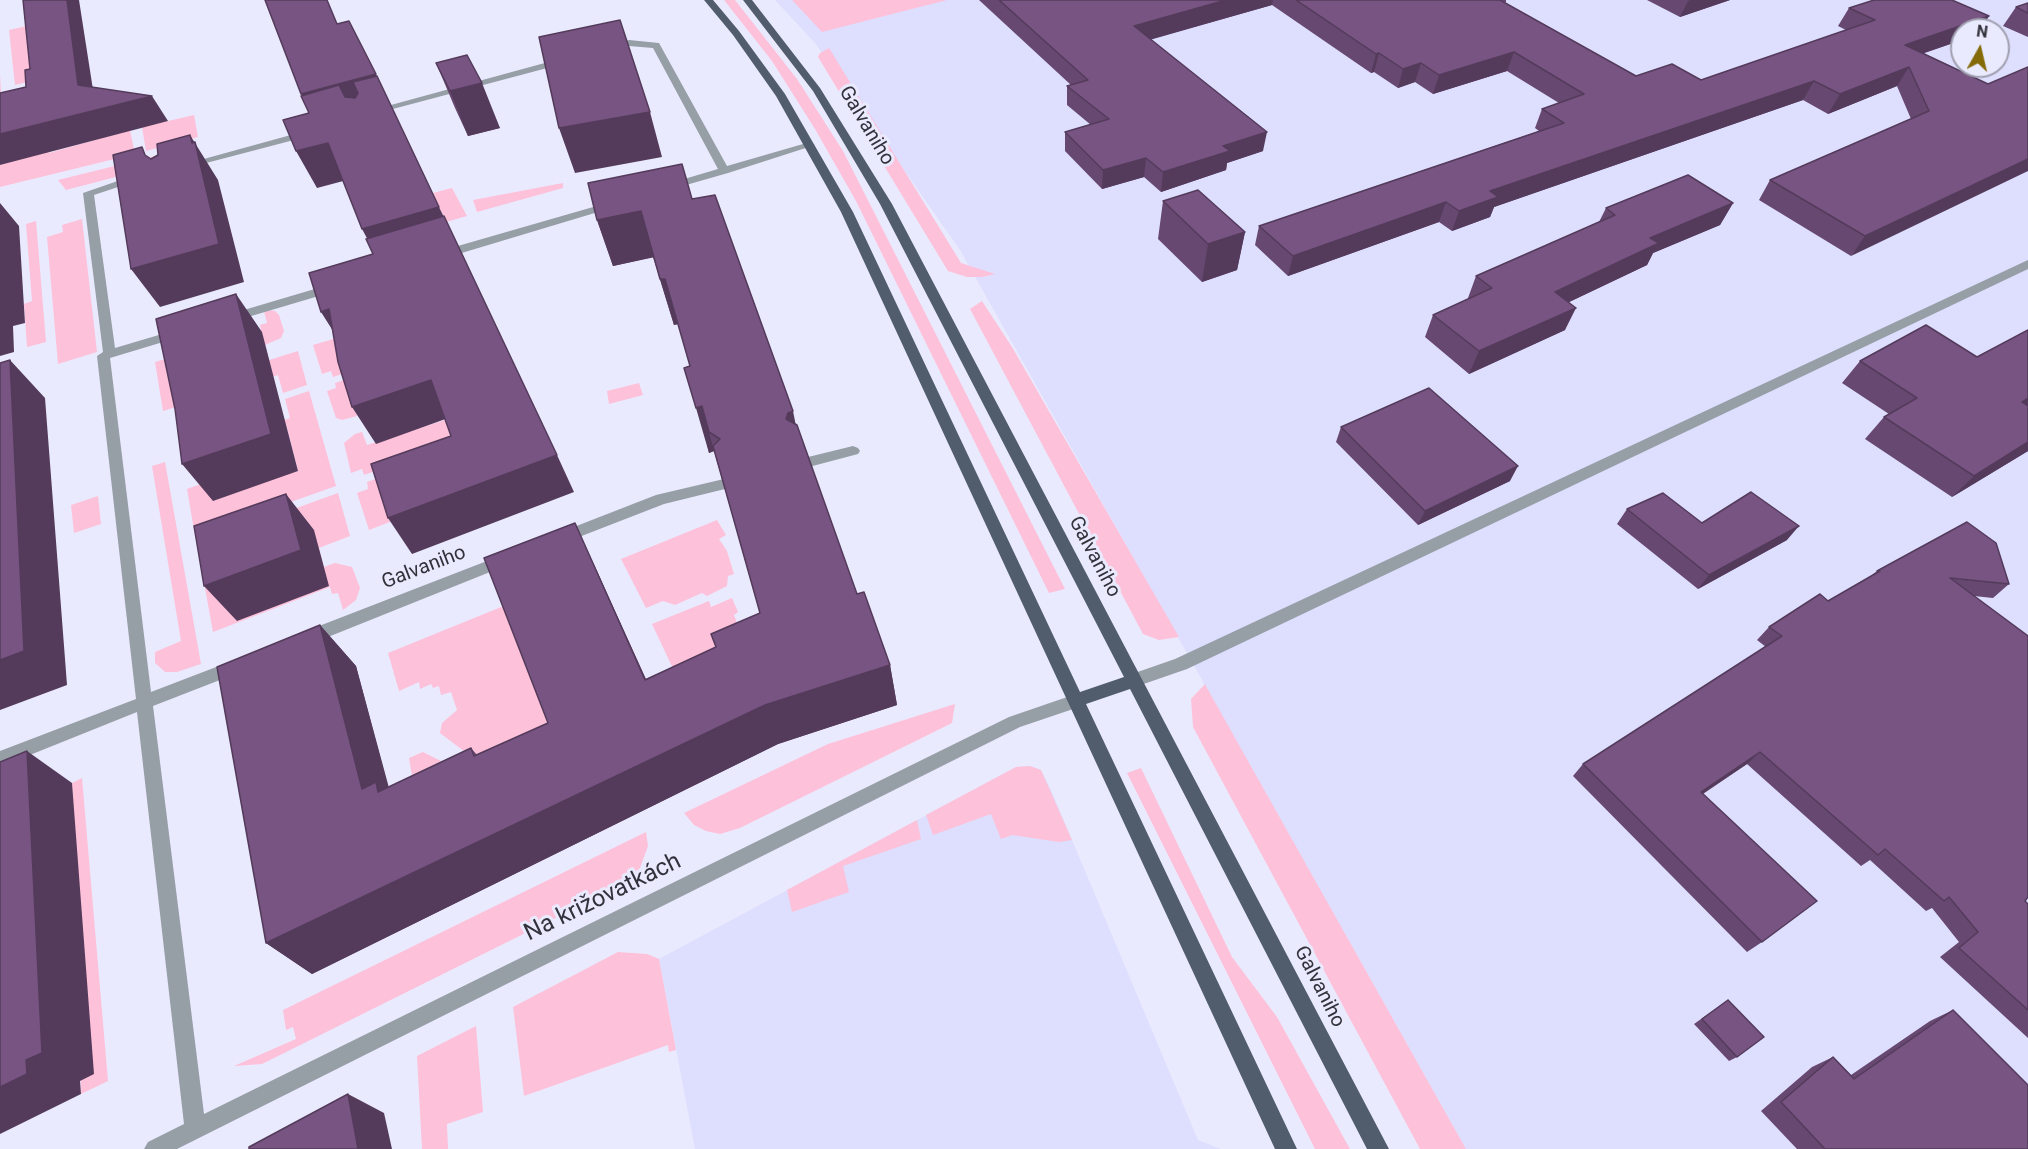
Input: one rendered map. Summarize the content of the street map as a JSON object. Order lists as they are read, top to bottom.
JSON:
{
  "streets": {
    "main road": ["Galvaniho"],
    "street": ["Na križovatkách"]
  },
  "north": "top"
}
